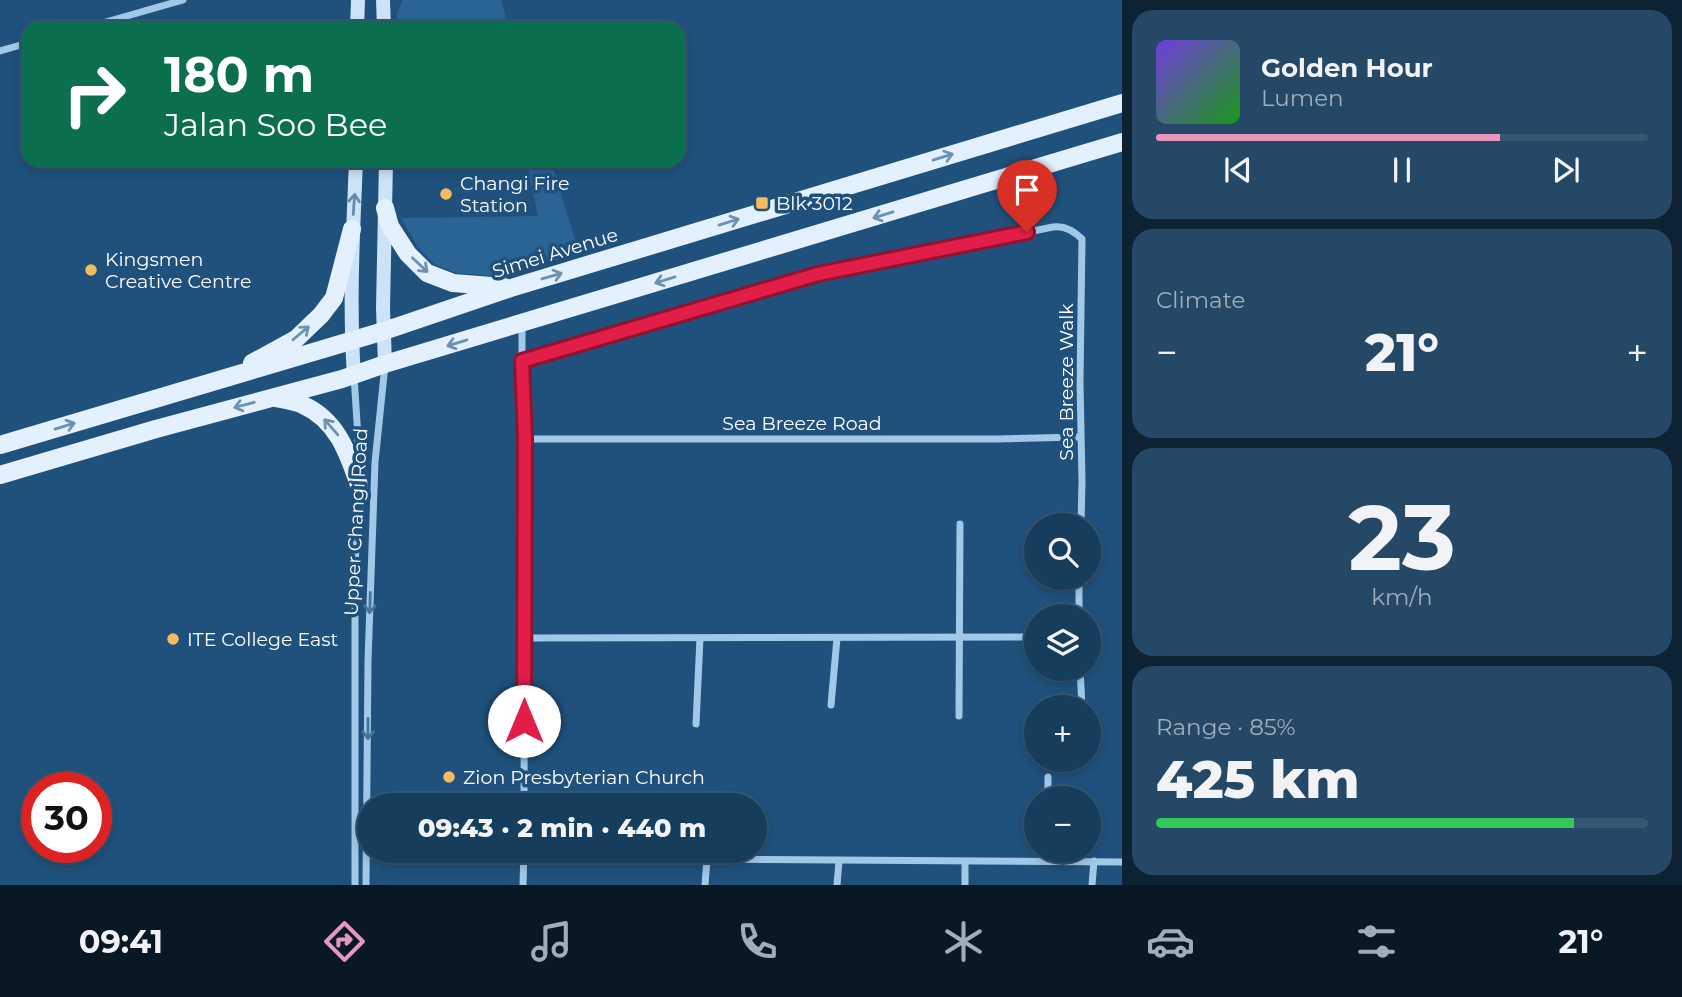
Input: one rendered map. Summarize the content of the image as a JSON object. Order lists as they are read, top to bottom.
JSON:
{
  "streets": {
    "main road": ["Simei Avenue"],
    "street": ["Sea Breeze Walk", "Sea Breeze Road", "Upper Changi Road"]
  },
  "crossings": [
    ["Simei Avenue", "Upper Changi Road"],
    ["Sea Breeze Walk", "Sea Breeze Road"]
  ],
  "places": {
    "other": [
      "Changi Fire Station",
      "Kingsmen Creative Centre",
      "ITE College East",
      "Zion Presbyterian Church"
    ],
    "transit": ["Blk 3012"]
  },
  "page": {
    "turn": ["180 m", "Jalan Soo Bee"],
    "song": ["Golden Hour", "Lumen"],
    "tile": [
      "Climate",
      ["23", "km/h"],
      ["Range · 85%", "425 km"]
    ],
    "heat": ["−", "21°", "+"],
    "map_buttons": ["+", "−"],
    "limit": "30",
    "trip": "09:43 · 2 min · 440 m",
    "tabs": ["09:41", "21°"]
  }
}
